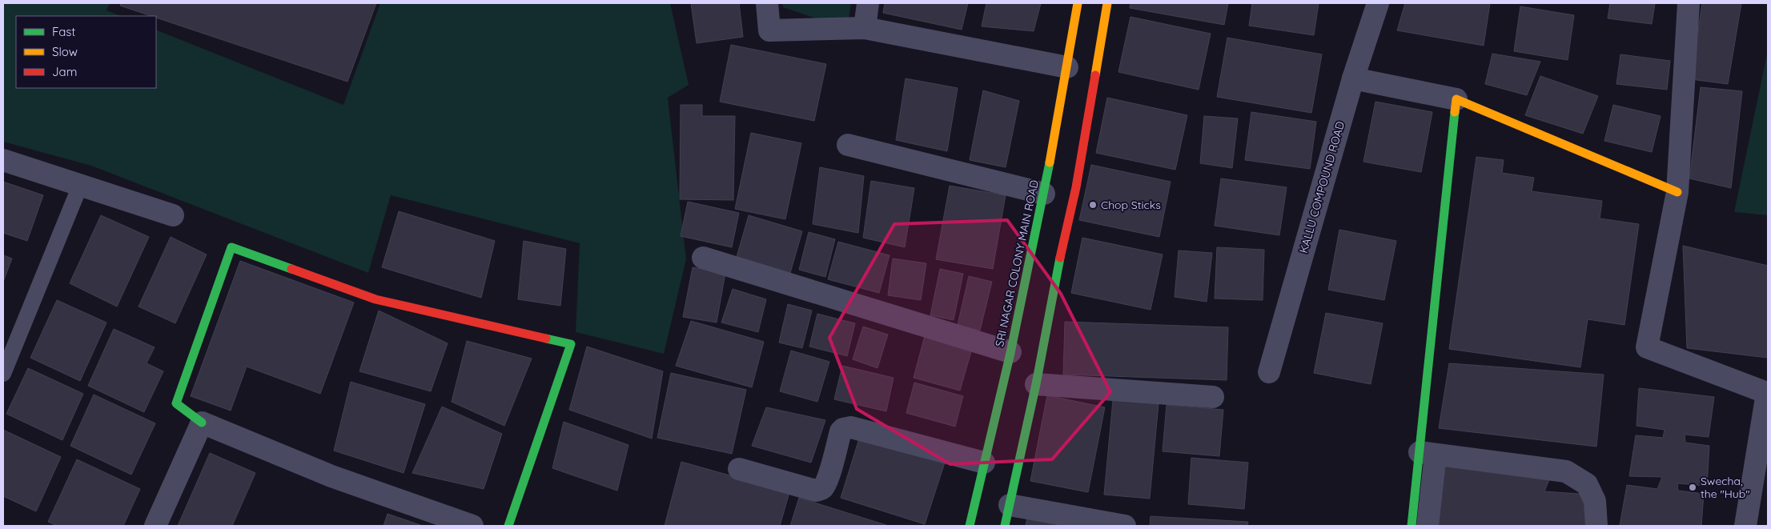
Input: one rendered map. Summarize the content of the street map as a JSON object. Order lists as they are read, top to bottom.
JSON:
{
  "streets": {
    "street": ["KALLU COMPOUND ROAD", "SRI NAGAR COLONY MAIN ROAD"]
  },
  "places": ["Chop Sticks", "Swecha, the \"Hub\""],
  "legend": ["Fast", "Slow", "Jam"]
}
